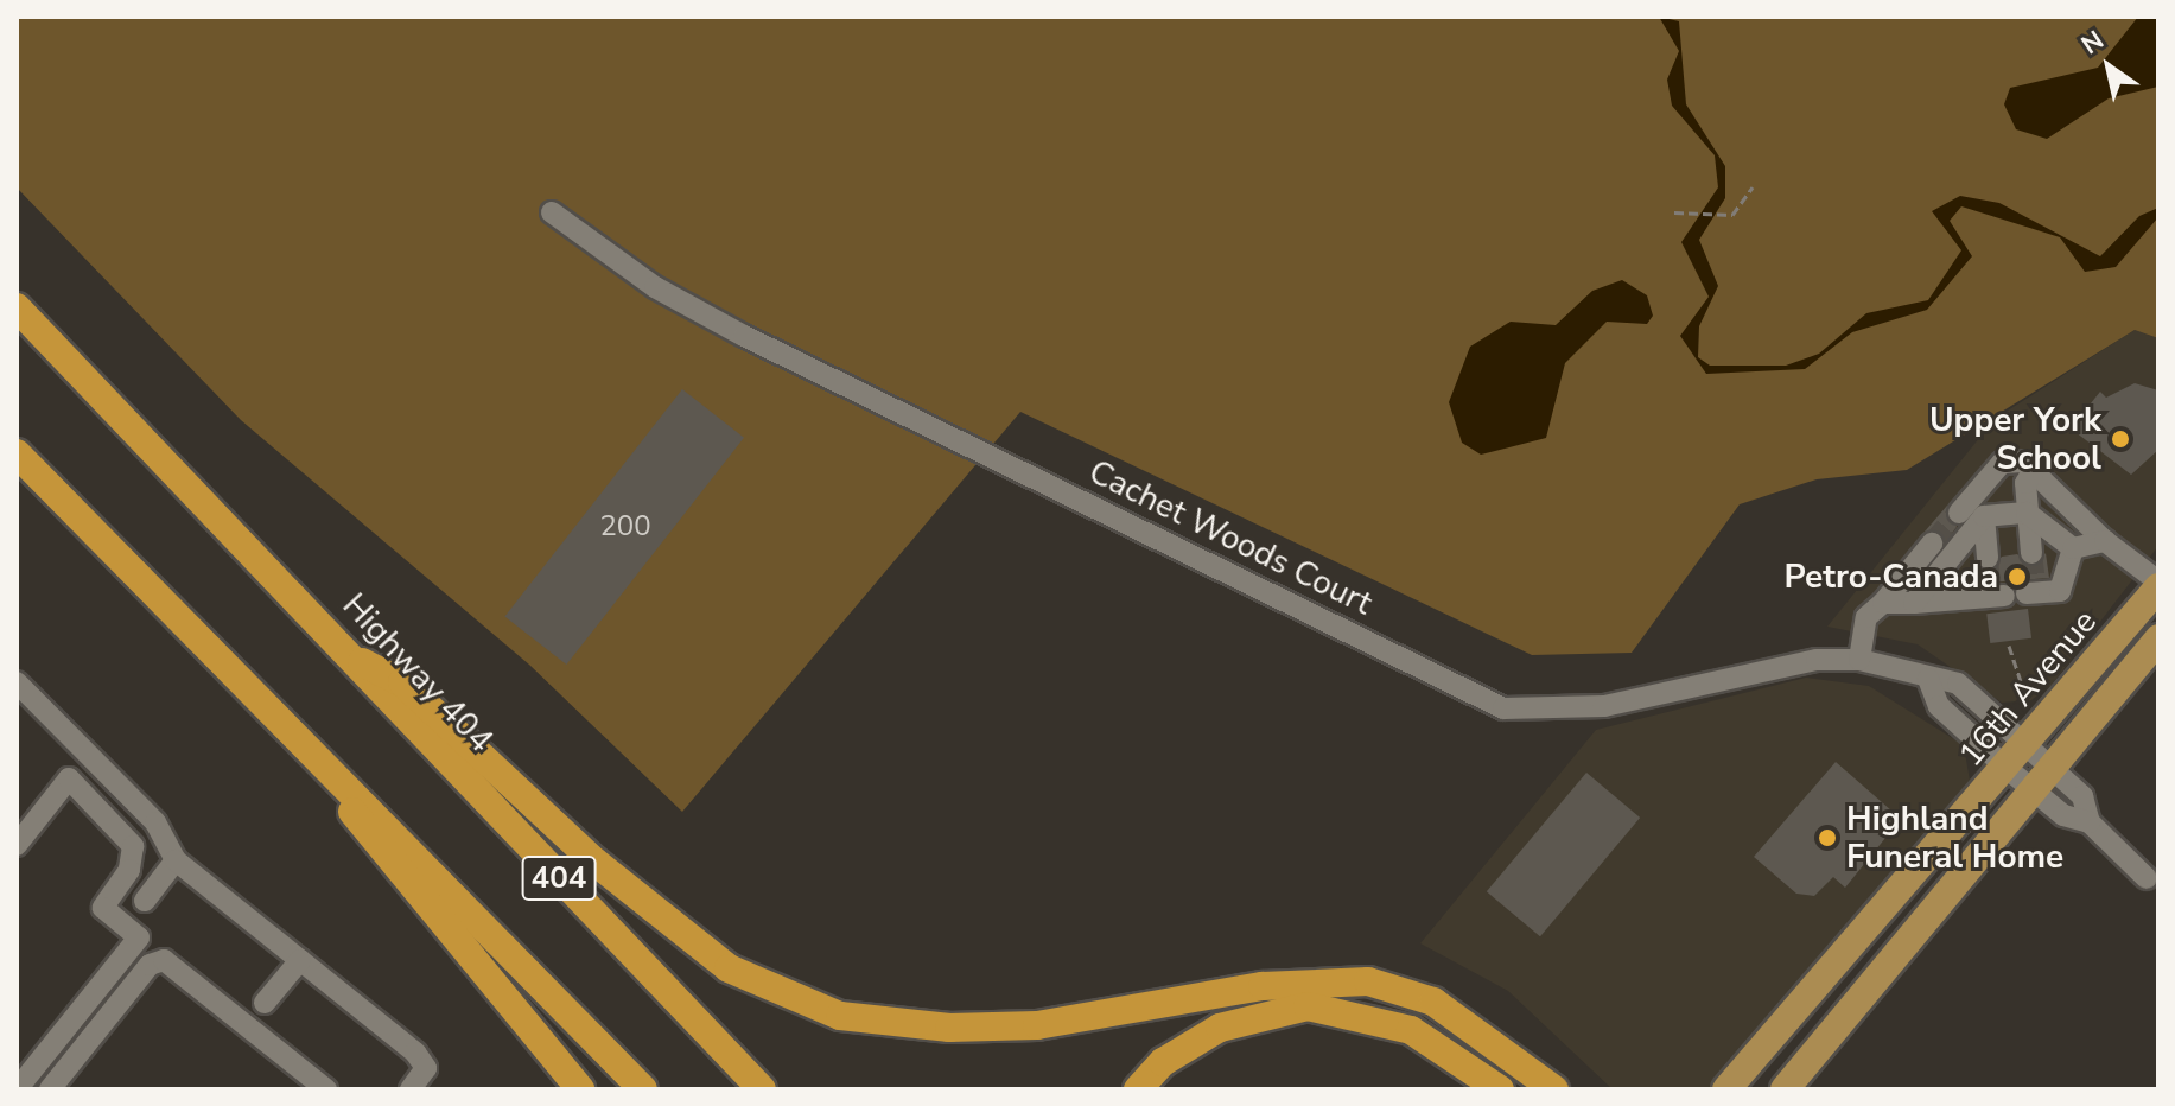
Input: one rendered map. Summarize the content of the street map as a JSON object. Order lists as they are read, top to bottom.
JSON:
{
  "streets": {
    "highway": ["Highway 404", "404"],
    "main road": ["16th Avenue"],
    "street": ["Cachet Woods Court"]
  },
  "crossings": [
    ["Cachet Woods Court", "16th Avenue"]
  ],
  "places": ["Upper York School", "Petro-Canada", "Highland Funeral Home"],
  "house_numbers": ["200"],
  "north": "top left"
}
